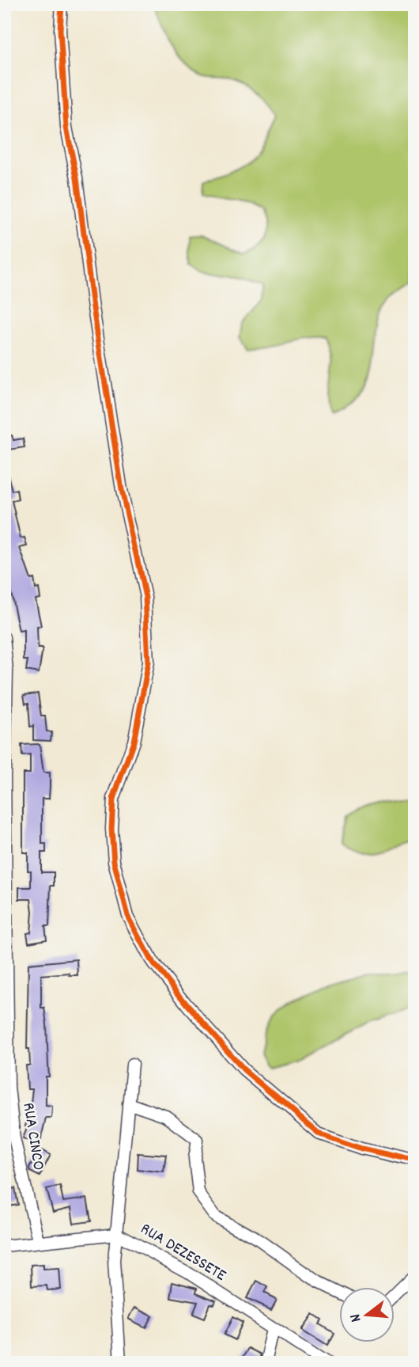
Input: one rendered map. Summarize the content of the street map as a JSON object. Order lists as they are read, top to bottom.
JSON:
{
  "streets": {
    "street": ["RUA CINCO", "RUA DEZESSETE"]
  },
  "crossings": [
    ["RUA CINCO", "RUA DEZESSETE"]
  ],
  "north": "left"
}
